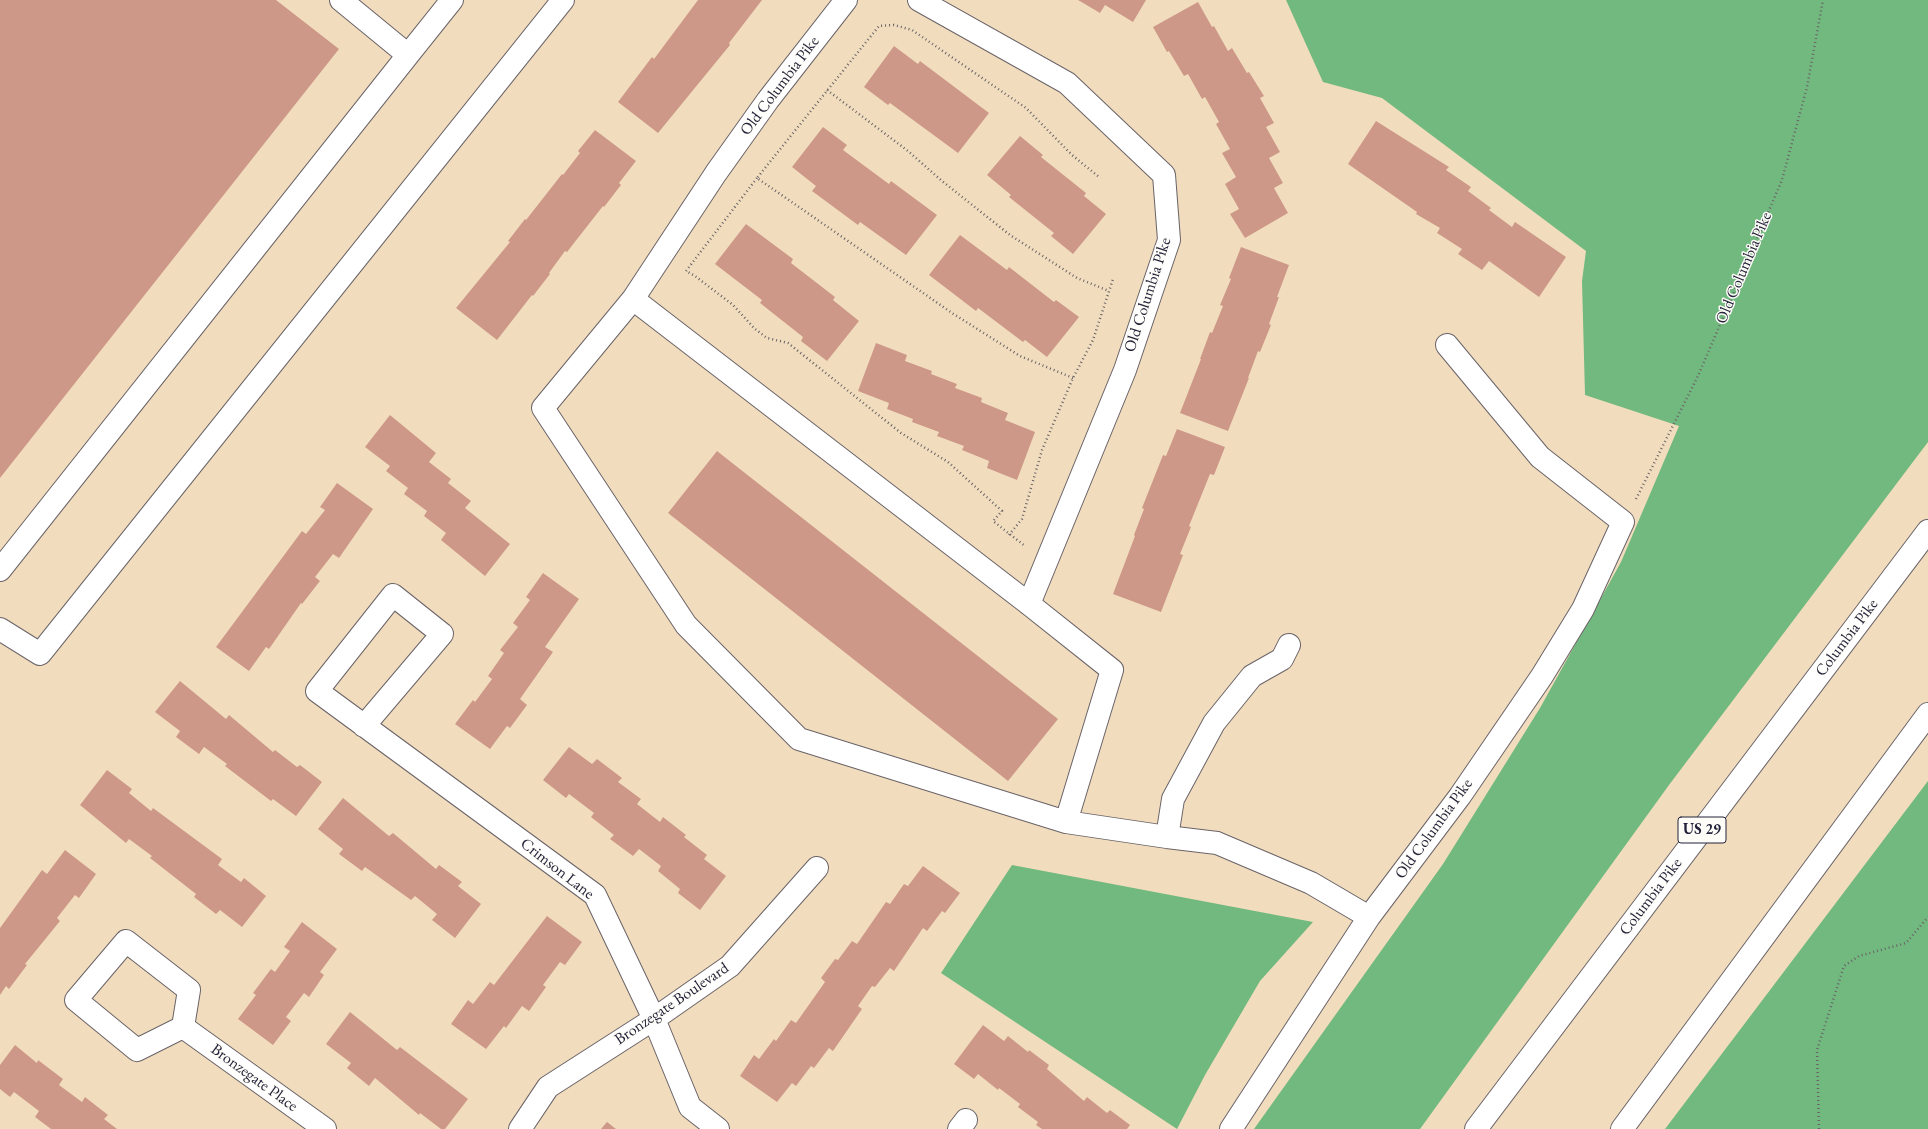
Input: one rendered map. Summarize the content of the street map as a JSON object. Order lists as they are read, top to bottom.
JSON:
{
  "streets": {
    "main road": [
      "Old Columbia Pike",
      "Columbia Pike",
      "US 29",
      "Crimson Lane",
      "Bronzegate Boulevard",
      "Bronzegate Place"
    ]
  },
  "crossings": [
    ["Crimson Lane", "Bronzegate Boulevard"]
  ]
}
